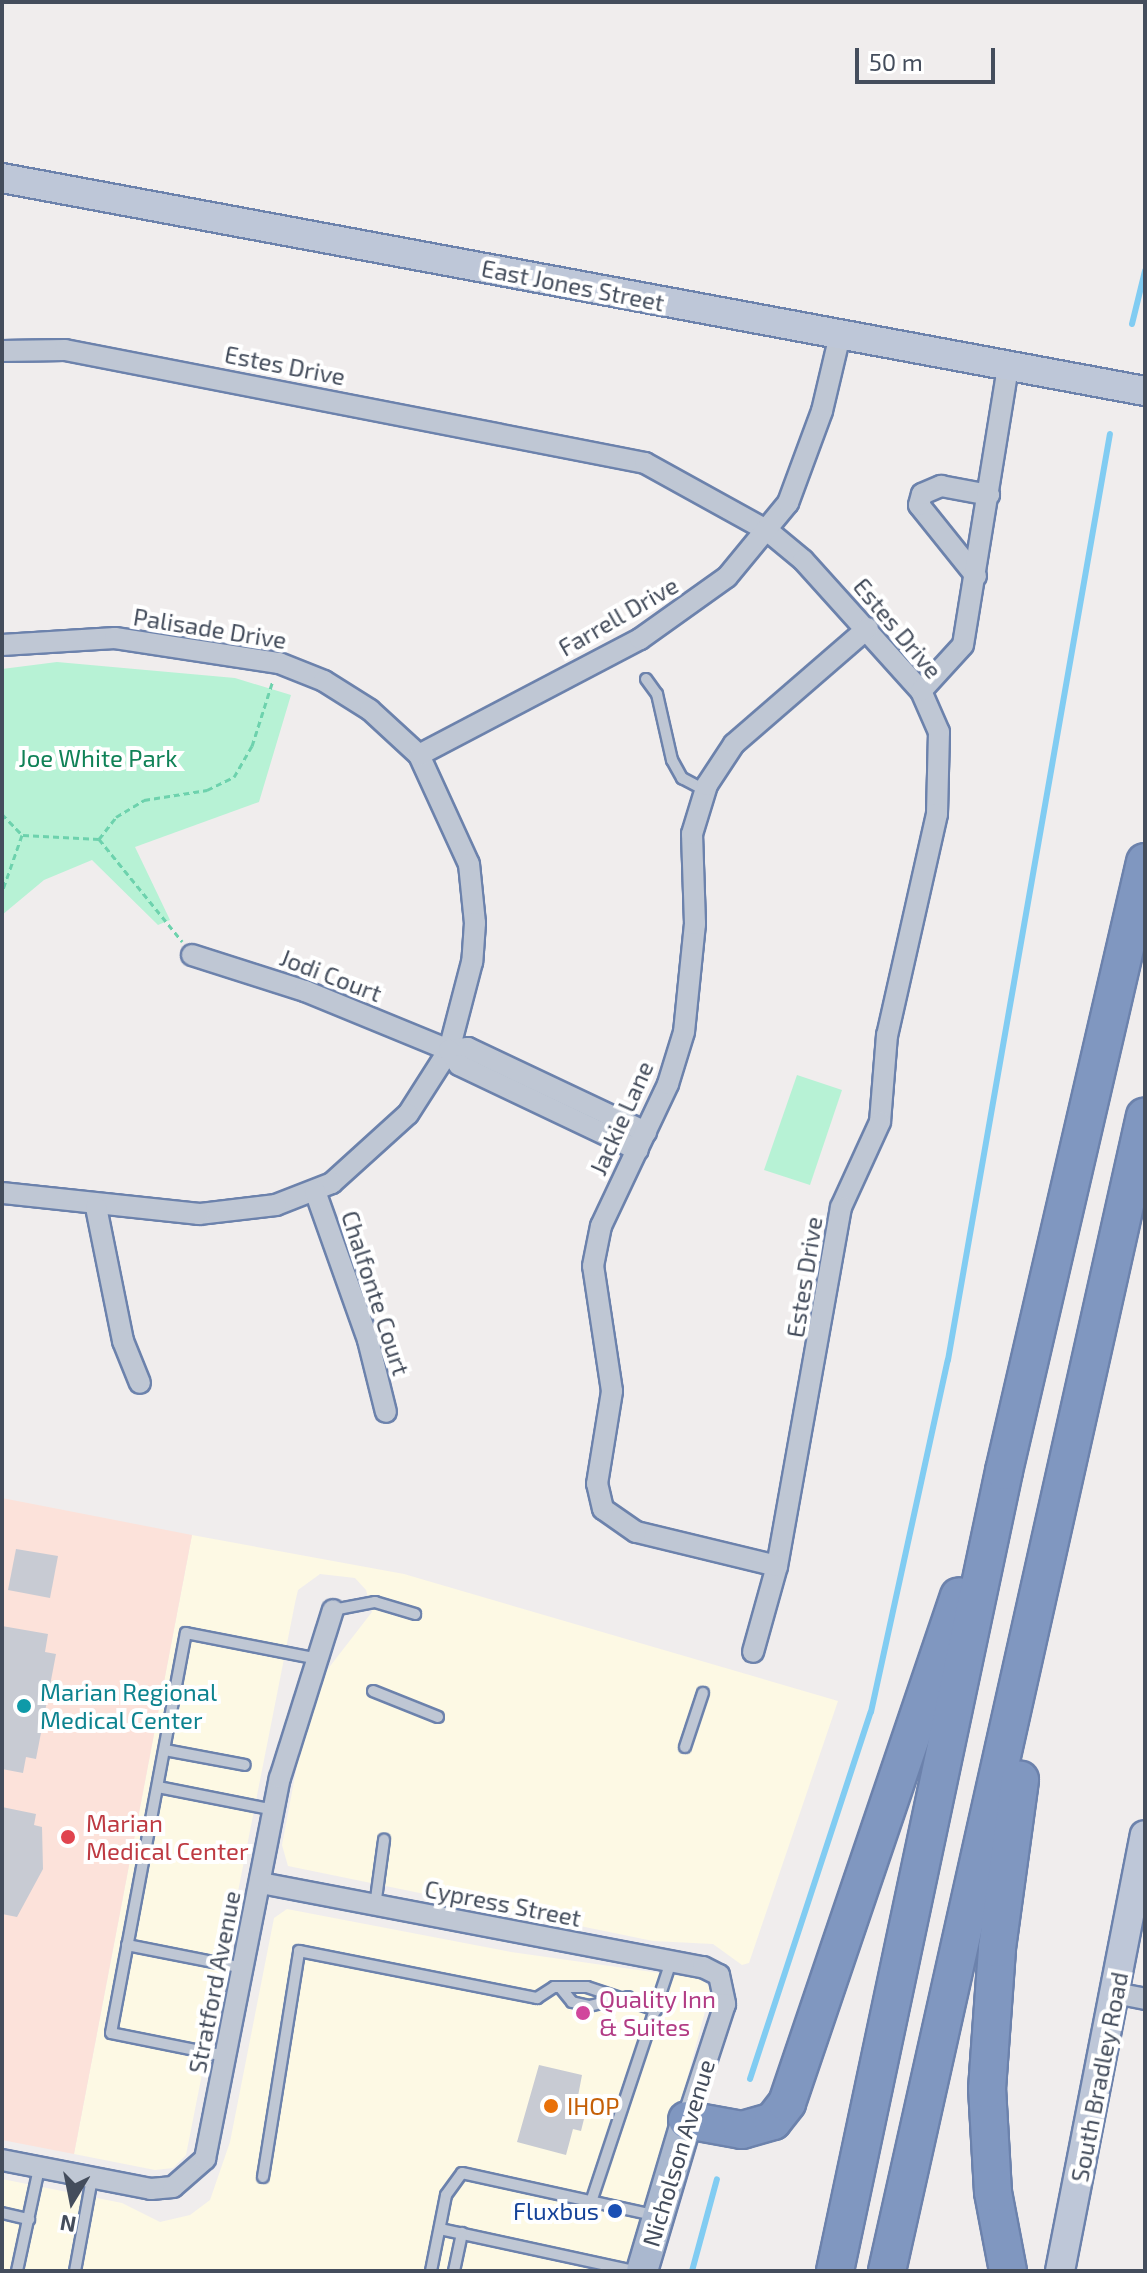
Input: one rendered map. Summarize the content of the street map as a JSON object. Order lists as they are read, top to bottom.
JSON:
{
  "streets": {
    "main road": ["Nicholson Avenue"],
    "street": [
      "East Jones Street",
      "Estes Drive",
      "Farrell Drive",
      "Palisade Drive",
      "Jodi Court",
      "Jackie Lane",
      "Chalfonte Court",
      "Cypress Street",
      "Stratford Avenue",
      "South Bradley Road"
    ]
  },
  "crossings": [
    ["East Jones Street", "Farrell Drive"],
    ["Estes Drive", "Farrell Drive"],
    ["Estes Drive", "Jackie Lane"],
    ["Farrell Drive", "Palisade Drive"],
    ["Palisade Drive", "Jodi Court"],
    ["Palisade Drive", "Chalfonte Court"],
    ["Jodi Court", "Jackie Lane"],
    ["Cypress Street", "Stratford Avenue"],
    ["Cypress Street", "Nicholson Avenue"]
  ],
  "parks": ["Joe White Park"],
  "places": [
    "Marian Regional Medical Center",
    "Marian Medical Center",
    "Quality Inn & Suites",
    "IHOP",
    "Fluxbus"
  ],
  "scale_bar": "50 m",
  "north": "bottom"
}
